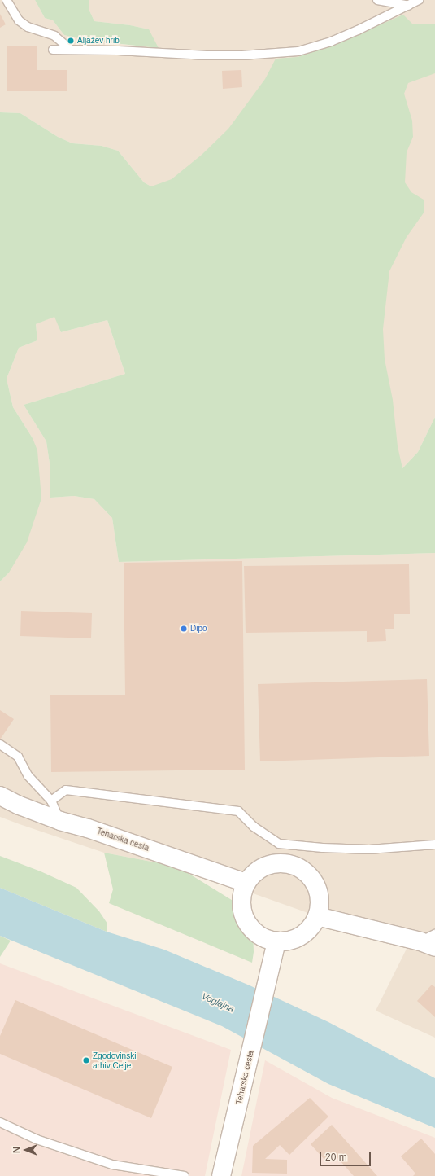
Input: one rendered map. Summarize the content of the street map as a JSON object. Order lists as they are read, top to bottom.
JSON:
{
  "streets": {
    "street": ["Teharska cesta"]
  },
  "water": ["Voglajna"],
  "places": ["Aljažev hrib", "Dipo", "Zgodovinski arhiv Celje"],
  "scale_bar": "20 m",
  "north": "left"
}
